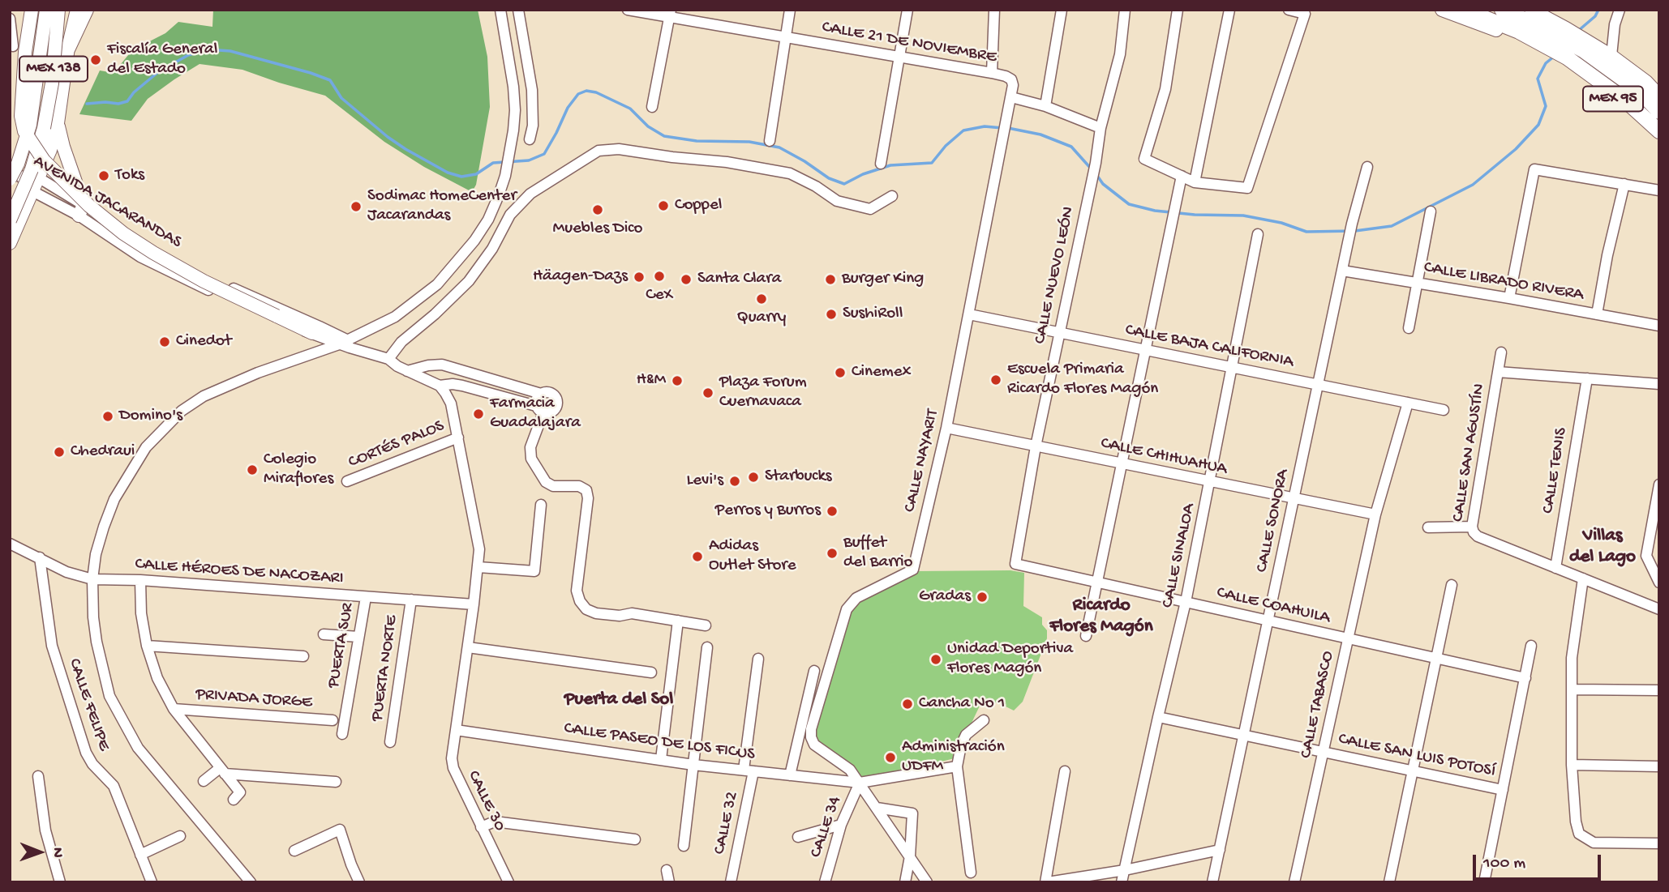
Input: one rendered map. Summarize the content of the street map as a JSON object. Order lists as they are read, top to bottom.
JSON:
{
  "streets": {
    "highway": ["MEX 95"],
    "main road": ["MEX 138"],
    "street": [
      "CALLE 21 DE NOVIEMBRE",
      "AVENIDA JACARANDAS",
      "CALLE NUEVO LEÓN",
      "CALLE LIBRADO RIVERA",
      "CALLE BAJA CALIFORNIA",
      "CORTÉS PALOS",
      "CALLE SAN AGUSTÍN",
      "CALLE CHIHUAHUA",
      "CALLE NAYARIT",
      "CALLE TENIS",
      "CALLE SONORA",
      "CALLE SINALOA",
      "CALLE HÉROES DE NACOZARI",
      "CALLE COAHUILA",
      "PUERTA SUR",
      "PUERTA NORTE",
      "PRIVADA JORGE",
      "CALLE FELIPE",
      "CALLE TABASCO",
      "CALLE PASEO DE LOS FICUS",
      "CALLE SAN LUIS POTOSÍ",
      "CALLE 30",
      "CALLE 32",
      "CALLE 34"
    ]
  },
  "crossings": [
    ["CALLE 21 DE NOVIEMBRE", "CALLE NAYARIT"],
    ["MEX 138", "AVENIDA JACARANDAS"],
    ["AVENIDA JACARANDAS", "CALLE 30"],
    ["CALLE NUEVO LEÓN", "CALLE BAJA CALIFORNIA"],
    ["CALLE NUEVO LEÓN", "CALLE CHIHUAHUA"],
    ["CALLE NUEVO LEÓN", "CALLE COAHUILA"],
    ["CALLE LIBRADO RIVERA", "CALLE SONORA"],
    ["CALLE BAJA CALIFORNIA", "CALLE NAYARIT"],
    ["CALLE BAJA CALIFORNIA", "CALLE SONORA"],
    ["CALLE BAJA CALIFORNIA", "CALLE SINALOA"],
    ["CALLE BAJA CALIFORNIA", "CALLE TABASCO"],
    ["CORTÉS PALOS", "CALLE 30"],
    ["CALLE SAN AGUSTÍN", "CALLE TENIS"],
    ["CALLE CHIHUAHUA", "CALLE NAYARIT"],
    ["CALLE CHIHUAHUA", "CALLE SONORA"],
    ["CALLE CHIHUAHUA", "CALLE SINALOA"],
    ["CALLE CHIHUAHUA", "CALLE TABASCO"],
    ["CALLE NAYARIT", "CALLE PASEO DE LOS FICUS"],
    ["CALLE NAYARIT", "CALLE 34"],
    ["CALLE SONORA", "CALLE COAHUILA"],
    ["CALLE SONORA", "CALLE SAN LUIS POTOSÍ"],
    ["CALLE SINALOA", "CALLE COAHUILA"],
    ["CALLE SINALOA", "CALLE SAN LUIS POTOSÍ"],
    ["CALLE HÉROES DE NACOZARI", "PUERTA SUR"],
    ["CALLE HÉROES DE NACOZARI", "PUERTA NORTE"],
    ["CALLE HÉROES DE NACOZARI", "CALLE FELIPE"],
    ["CALLE HÉROES DE NACOZARI", "CALLE 30"],
    ["CALLE COAHUILA", "CALLE TABASCO"],
    ["CALLE TABASCO", "CALLE SAN LUIS POTOSÍ"],
    ["CALLE PASEO DE LOS FICUS", "CALLE 30"],
    ["CALLE PASEO DE LOS FICUS", "CALLE 32"],
    ["CALLE PASEO DE LOS FICUS", "CALLE 34"]
  ],
  "districts": ["Villas del Lago", "Ricardo Flores Magón", "Puerta del Sol"],
  "places": [
    "Fiscalía General del Estado",
    "Toks",
    "Coppel",
    "Sodimac HomeCenter Jacarandas",
    "Muebles Dico",
    "CeX",
    "Häagen-Dazs",
    "Santa Clara",
    "Burger King",
    "Quarry",
    "SushiRoll",
    "Cinedot",
    "Cinemex",
    "Escuela Primaria Ricardo Flores Magón",
    "H&M",
    "Plaza Forum Cuernavaca",
    "Farmacia Guadalajara",
    "Domino's",
    "Chedraui",
    "Colegio Miraflores",
    "Starbucks",
    "Levi's",
    "Perros y Burros",
    "Buffet del Barrio",
    "Adidas Outlet Store",
    "Gradas",
    "Unidad Deportiva Flores Magón",
    "Cancha No 1",
    "Administración UDFM"
  ],
  "scale_bar": "100 m",
  "north": "right"
}
